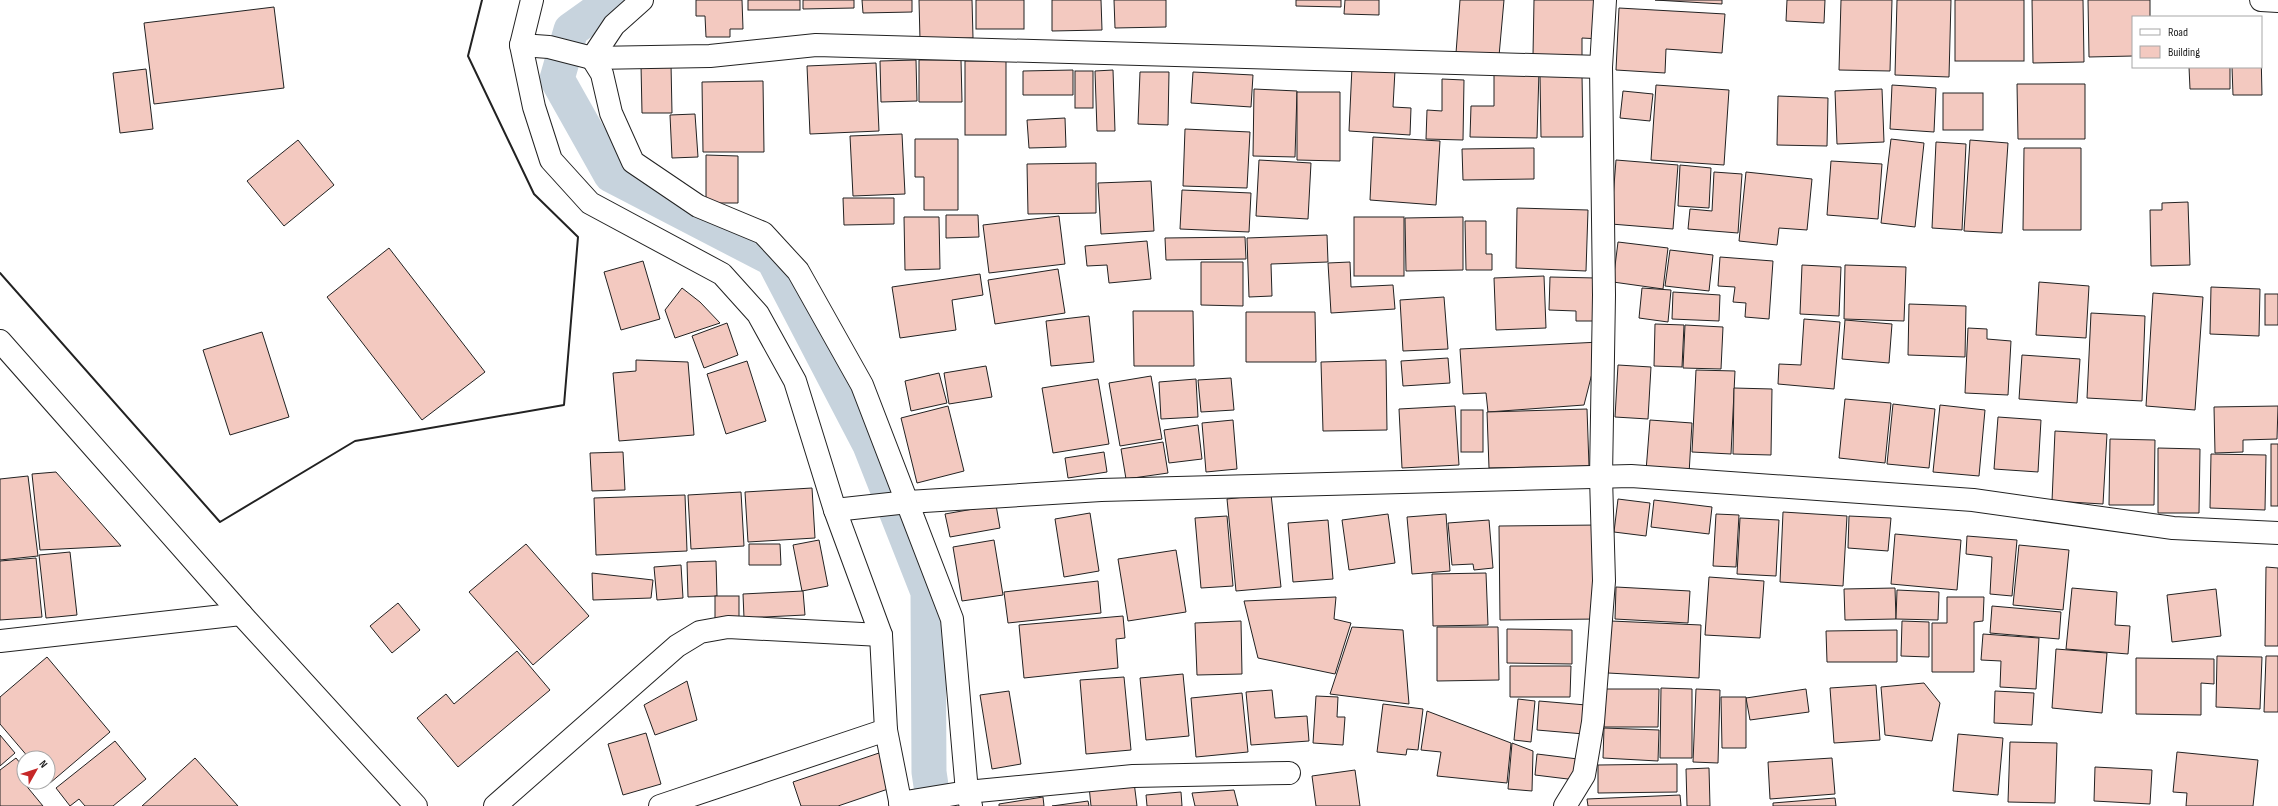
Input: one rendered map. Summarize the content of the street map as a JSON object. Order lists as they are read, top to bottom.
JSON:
{
  "legend": ["Road", "Building"],
  "north": "top right"
}
